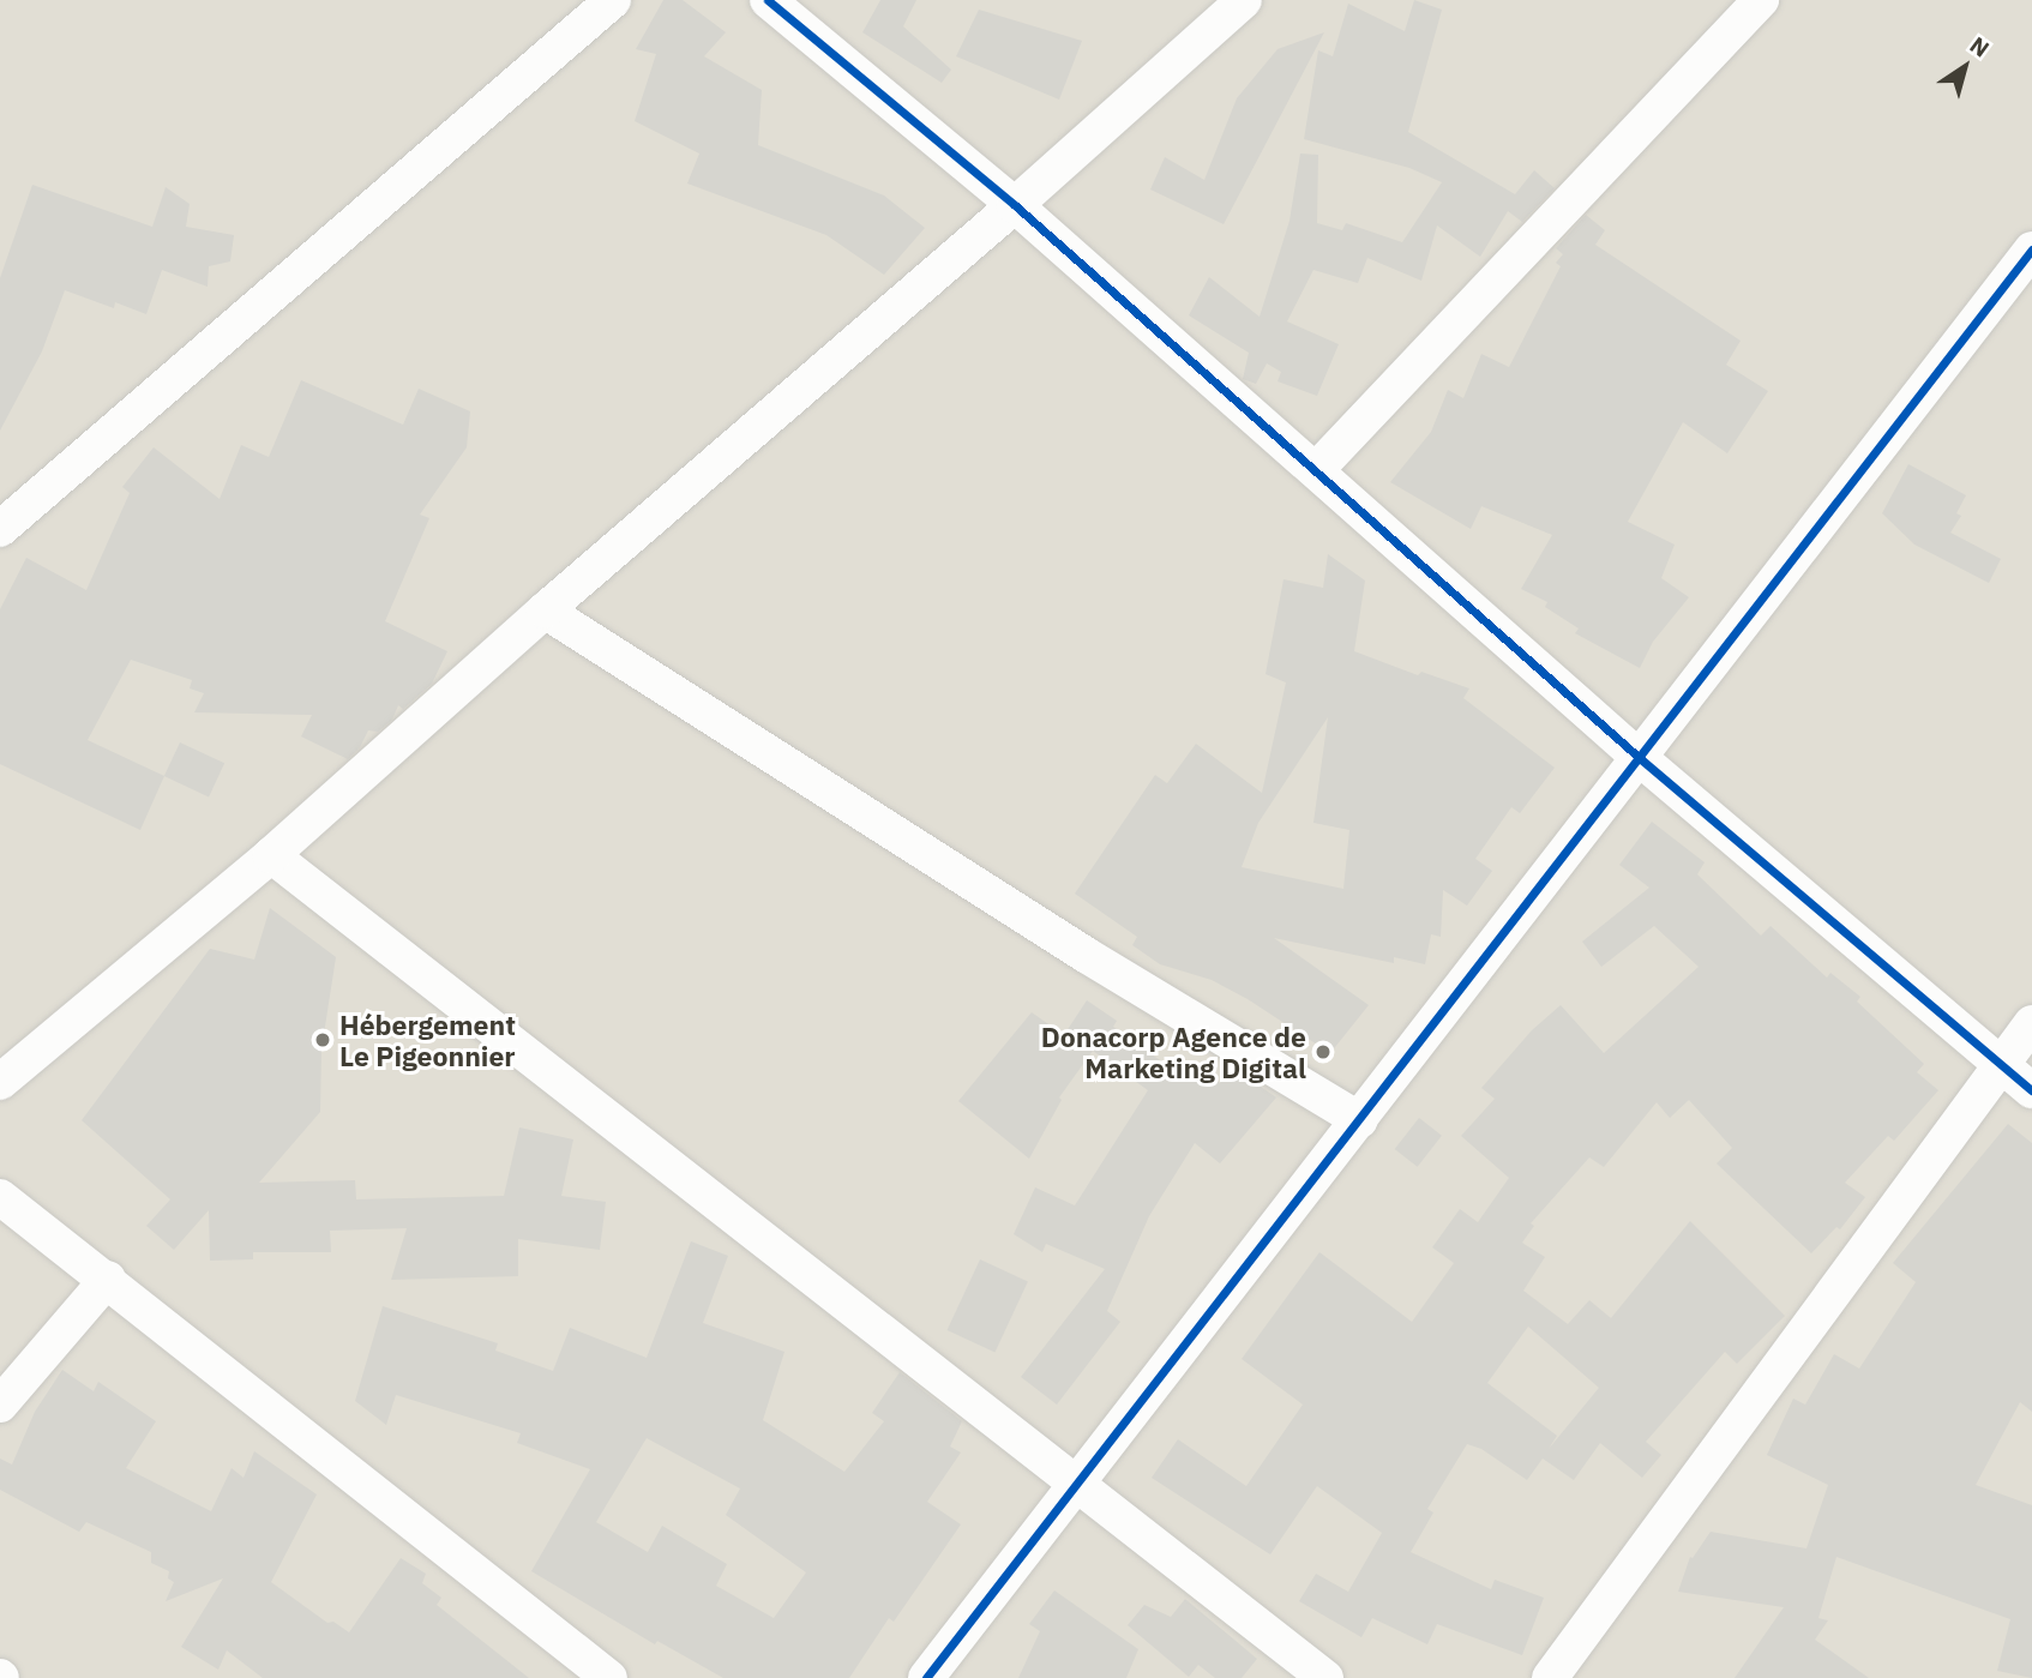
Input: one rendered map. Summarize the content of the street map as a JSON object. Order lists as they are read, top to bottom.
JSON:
{
  "places": ["Hébergement Le Pigeonnier", "Donacorp Agence de Marketing Digital"],
  "north": "top right"
}
